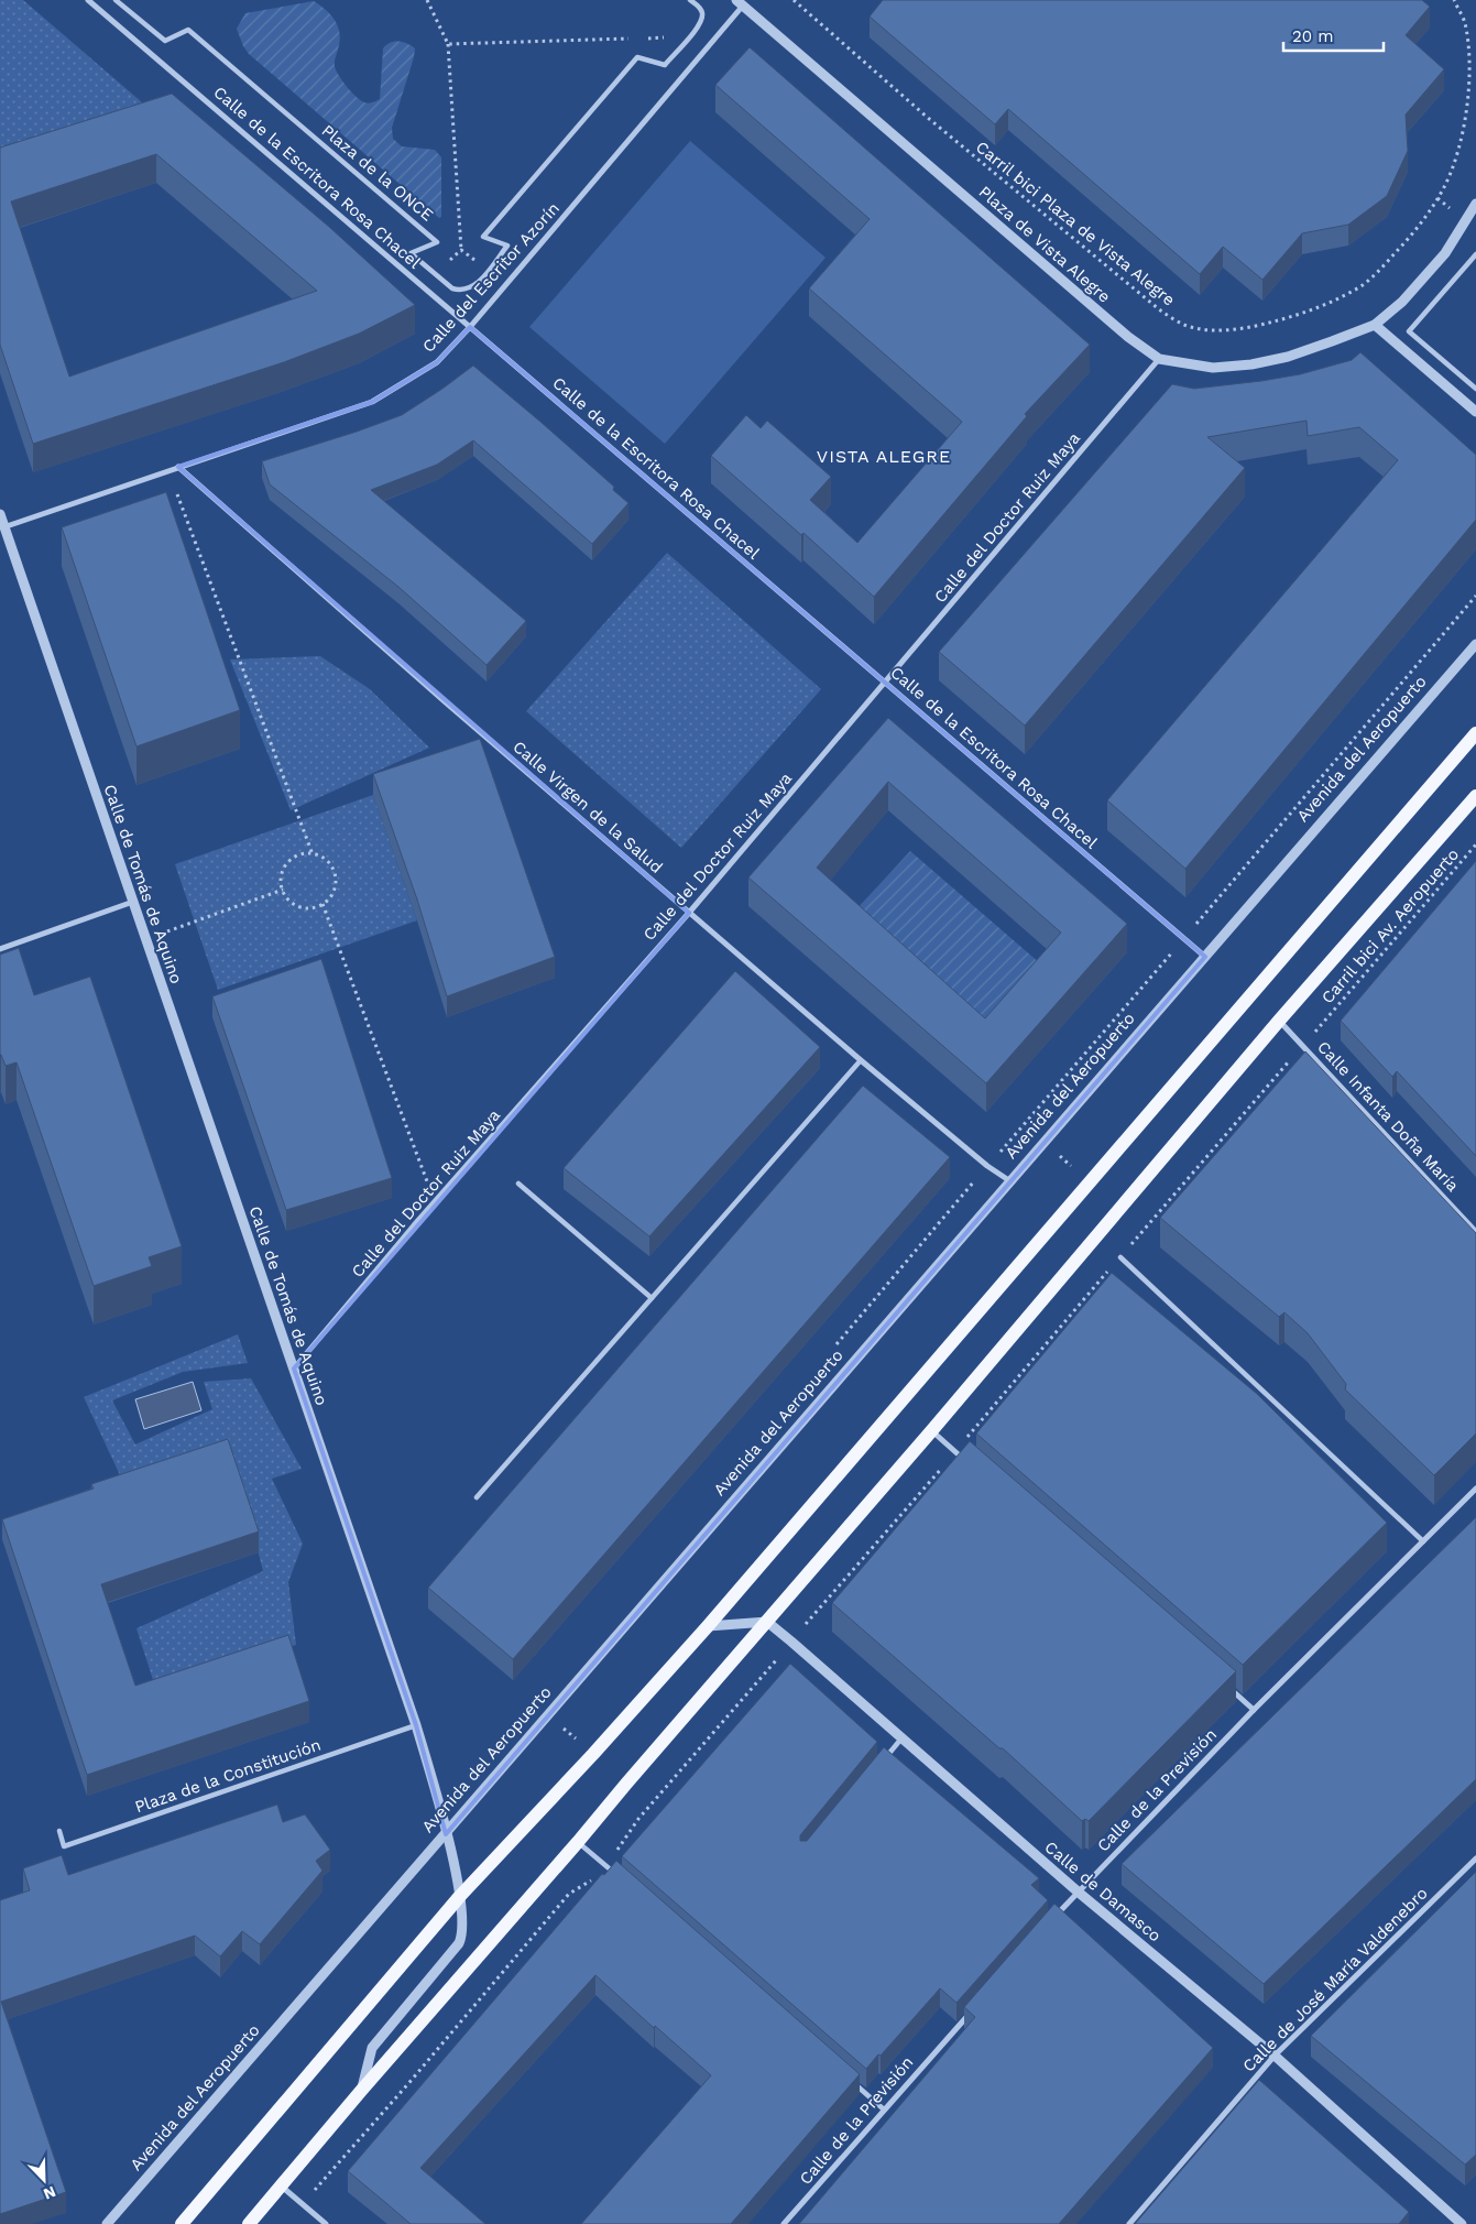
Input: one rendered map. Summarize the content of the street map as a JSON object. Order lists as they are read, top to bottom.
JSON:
{
  "streets": {
    "street": [
      "Plaza de la ONCE",
      "Calle de la Escritora Rosa Chacel",
      "Plaza de Vista Alegre",
      "Calle del Escritor Azorín",
      "Calle del Doctor Ruiz Maya",
      "Avenida del Aeropuerto",
      "Calle Virgen de la Salud",
      "Calle de Tomás de Aquino",
      "Calle Infanta Doña María",
      "Plaza de la Constitución",
      "Calle de la Previsión",
      "Calle de Damasco",
      "Calle de José María Valdenebro"
    ],
    "path": ["Carril bici Plaza de Vista Alegre", "Carril bici Av. Aeropuerto"]
  },
  "crossings": [
    ["Calle de la Escritora Rosa Chacel", "Calle del Escritor Azorín"],
    ["Calle de la Escritora Rosa Chacel", "Calle del Doctor Ruiz Maya"],
    ["Calle de la Escritora Rosa Chacel", "Avenida del Aeropuerto"],
    ["Plaza de Vista Alegre", "Calle del Escritor Azorín"],
    ["Plaza de Vista Alegre", "Calle del Doctor Ruiz Maya"],
    ["Calle del Escritor Azorín", "Calle Virgen de la Salud"],
    ["Calle del Escritor Azorín", "Calle de Tomás de Aquino"],
    ["Calle del Doctor Ruiz Maya", "Calle Virgen de la Salud"],
    ["Calle del Doctor Ruiz Maya", "Calle de Tomás de Aquino"],
    ["Avenida del Aeropuerto", "Calle Virgen de la Salud"],
    ["Avenida del Aeropuerto", "Calle de Tomás de Aquino"],
    ["Calle de Tomás de Aquino", "Plaza de la Constitución"],
    ["Calle de la Previsión", "Calle de Damasco"],
    ["Calle de Damasco", "Calle de José María Valdenebro"]
  ],
  "districts": ["VISTA ALEGRE"],
  "scale_bar": "20 m",
  "north": "bottom right"
}
